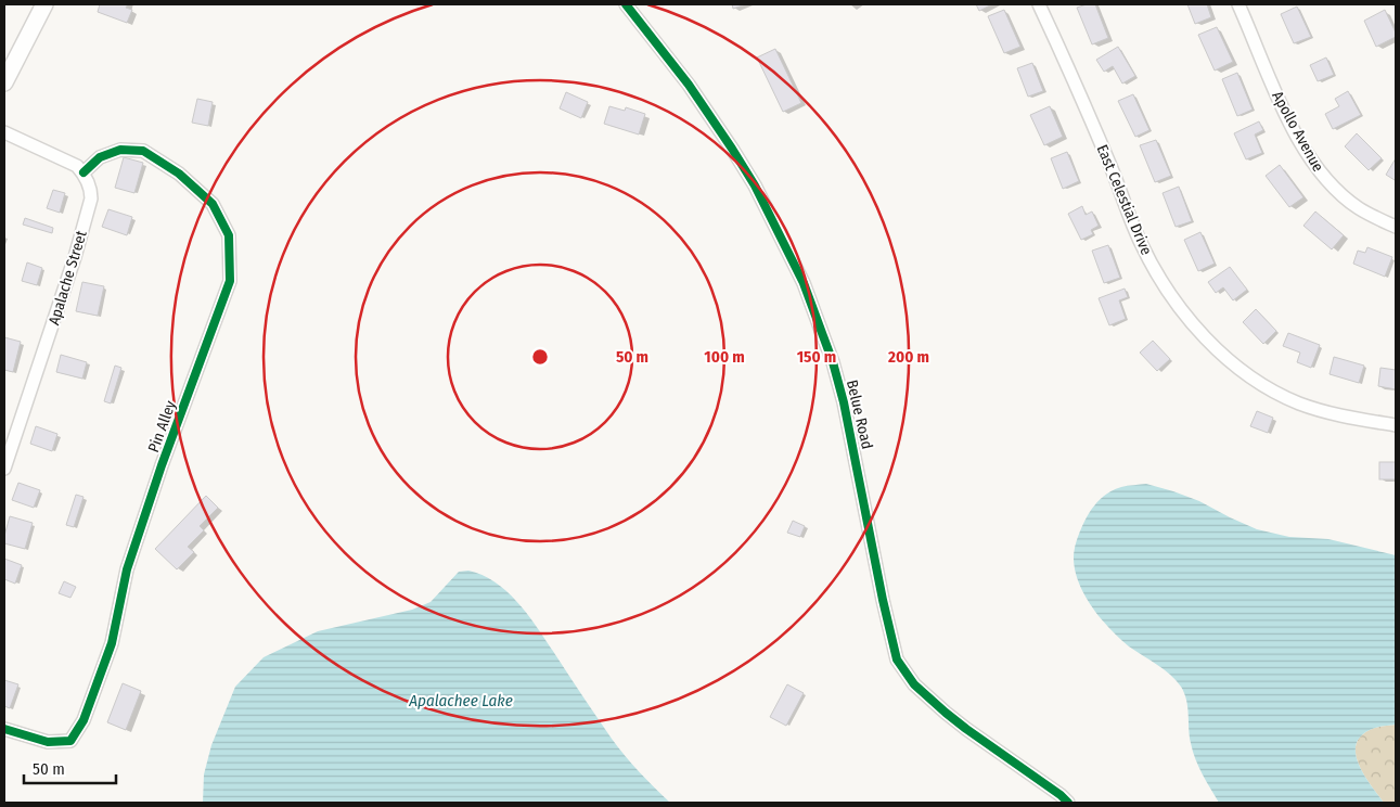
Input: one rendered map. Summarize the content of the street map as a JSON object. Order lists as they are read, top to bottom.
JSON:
{
  "streets": {
    "street": [
      "Apollo Avenue",
      "East Celestial Drive",
      "Apalache Street",
      "Belue Road",
      "Pin Alley"
    ]
  },
  "crossings": [
    ["Apalache Street", "Pin Alley"]
  ],
  "water": ["Apalachee Lake"],
  "scale_bar": "50 m",
  "rings": [
    "50 m",
    "100 m",
    "150 m",
    "200 m"
  ]
}
